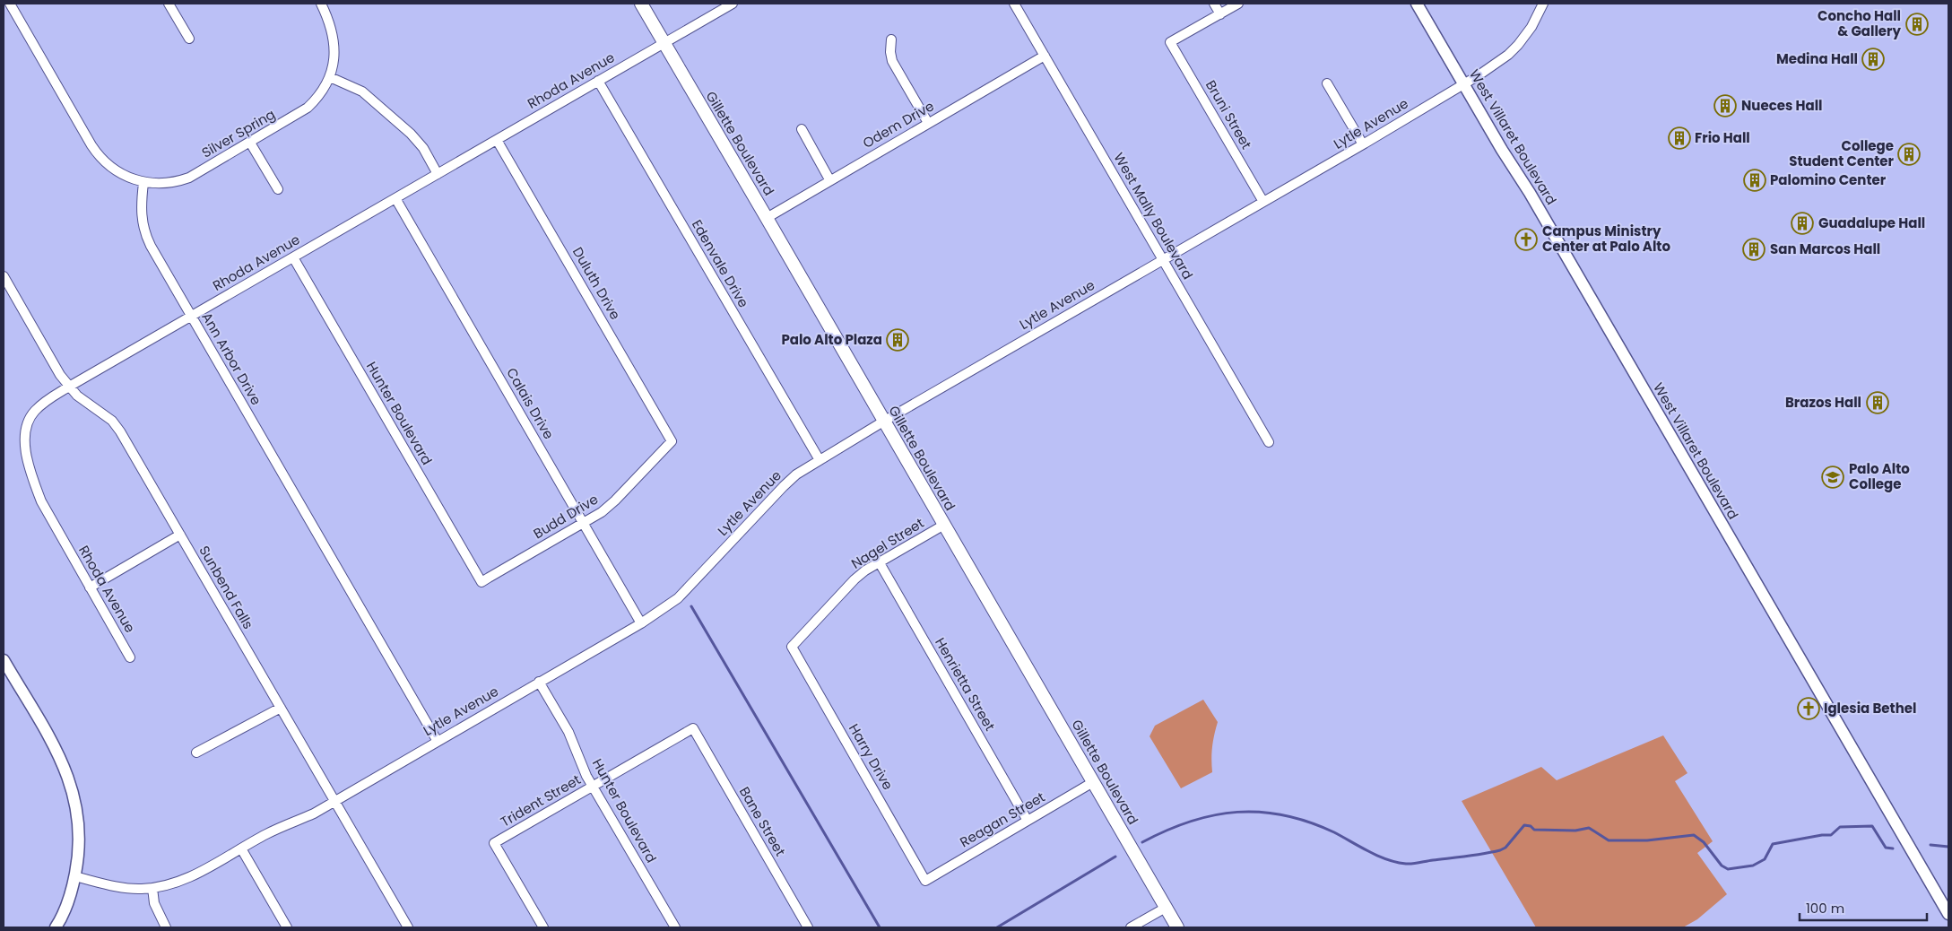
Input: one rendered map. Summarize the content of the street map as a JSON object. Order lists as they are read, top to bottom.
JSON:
{
  "streets": {
    "main road": ["Gillette Boulevard"],
    "street": [
      "Rhoda Avenue",
      "Bruni Street",
      "Lytle Avenue",
      "Odem Drive",
      "Silver Spring",
      "West Villaret Boulevard",
      "West Mally Boulevard",
      "Edenvale Drive",
      "Duluth Drive",
      "Ann Arbor Drive",
      "Calais Drive",
      "Hunter Boulevard",
      "Budd Drive",
      "Nagel Street",
      "Sunbend Falls",
      "Henrietta Street",
      "Harry Drive",
      "Trident Street",
      "Reagan Street",
      "Bane Street"
    ]
  },
  "crossings": [
    ["Rhoda Avenue", "Gillette Boulevard"],
    ["Rhoda Avenue", "Edenvale Drive"],
    ["Rhoda Avenue", "Duluth Drive"],
    ["Rhoda Avenue", "Ann Arbor Drive"],
    ["Rhoda Avenue", "Calais Drive"],
    ["Rhoda Avenue", "Hunter Boulevard"],
    ["Rhoda Avenue", "Sunbend Falls"],
    ["Bruni Street", "Lytle Avenue"],
    ["Lytle Avenue", "West Villaret Boulevard"],
    ["Lytle Avenue", "Gillette Boulevard"],
    ["Lytle Avenue", "West Mally Boulevard"],
    ["Lytle Avenue", "Edenvale Drive"],
    ["Lytle Avenue", "Ann Arbor Drive"],
    ["Lytle Avenue", "Calais Drive"],
    ["Lytle Avenue", "Hunter Boulevard"],
    ["Lytle Avenue", "Sunbend Falls"],
    ["Odem Drive", "Gillette Boulevard"],
    ["Odem Drive", "West Mally Boulevard"],
    ["Silver Spring", "Ann Arbor Drive"],
    ["Gillette Boulevard", "Nagel Street"],
    ["Gillette Boulevard", "Reagan Street"],
    ["Duluth Drive", "Budd Drive"],
    ["Calais Drive", "Budd Drive"],
    ["Hunter Boulevard", "Budd Drive"],
    ["Hunter Boulevard", "Trident Street"],
    ["Nagel Street", "Henrietta Street"],
    ["Nagel Street", "Harry Drive"],
    ["Henrietta Street", "Reagan Street"],
    ["Harry Drive", "Reagan Street"],
    ["Trident Street", "Bane Street"]
  ],
  "places": {
    "building": [
      "Concho Hall & Gallery",
      "Medina Hall",
      "Nueces Hall",
      "Frio Hall",
      "College Student Center",
      "Palomino Center",
      "Guadalupe Hall",
      "San Marcos Hall",
      "Palo Alto Plaza",
      "Brazos Hall"
    ],
    "church": ["Campus Ministry Center at Palo Alto", "Iglesia Bethel"],
    "school or university": ["Palo Alto College"]
  },
  "scale_bar": "100 m"
}
